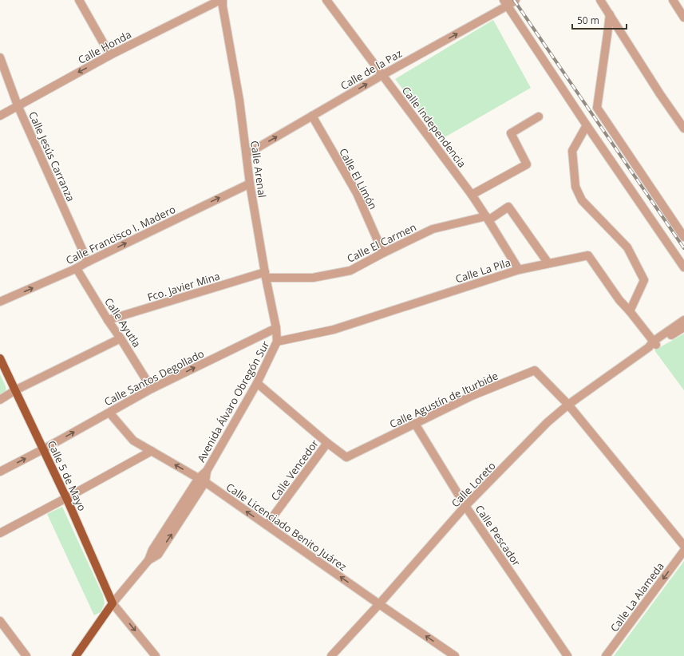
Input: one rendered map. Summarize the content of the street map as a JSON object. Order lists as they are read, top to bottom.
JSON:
{
  "streets": {
    "main road": ["Calle 5 de Mayo"],
    "street": [
      "Calle Honda",
      "Calle de la Paz",
      "Calle Independencia",
      "Calle Jesús Carranza",
      "Calle Arenal",
      "Calle El Limón",
      "Calle Francisco I. Madero",
      "Calle El Carmen",
      "Calle La Pila",
      "Fco. Javier Mina",
      "Calle Ayutla",
      "Calle Santos Degollado",
      "Calle Agustín de Iturbide",
      "Avenida Álvaro Obregón Sur",
      "Calle Vencedor",
      "Calle Loreto",
      "Calle Licenciado Benito Juárez",
      "Calle Pescador",
      "Calle La Alameda"
    ]
  },
  "crossings": [
    ["Calle Honda", "Calle Jesús Carranza"],
    ["Calle Honda", "Calle Arenal"],
    ["Calle de la Paz", "Calle Independencia"],
    ["Calle de la Paz", "Calle Arenal"],
    ["Calle de la Paz", "Calle El Limón"],
    ["Calle Independencia", "Calle El Carmen"],
    ["Calle Independencia", "Calle La Pila"],
    ["Calle Jesús Carranza", "Calle Francisco I. Madero"],
    ["Calle Arenal", "Calle Francisco I. Madero"],
    ["Calle Arenal", "Calle El Carmen"],
    ["Calle Arenal", "Calle La Pila"],
    ["Calle Arenal", "Fco. Javier Mina"],
    ["Calle Arenal", "Calle Santos Degollado"],
    ["Calle Arenal", "Avenida Álvaro Obregón Sur"],
    ["Calle El Limón", "Calle El Carmen"],
    ["Calle Francisco I. Madero", "Calle Ayutla"],
    ["Calle El Carmen", "Fco. Javier Mina"],
    ["Calle La Pila", "Avenida Álvaro Obregón Sur"],
    ["Calle La Pila", "Calle Loreto"],
    ["Fco. Javier Mina", "Calle Ayutla"],
    ["Calle Ayutla", "Calle Santos Degollado"],
    ["Calle Santos Degollado", "Calle 5 de Mayo"],
    ["Calle Santos Degollado", "Calle Licenciado Benito Juárez"],
    ["Calle Agustín de Iturbide", "Avenida Álvaro Obregón Sur"],
    ["Calle Agustín de Iturbide", "Calle Vencedor"],
    ["Calle Agustín de Iturbide", "Calle Loreto"],
    ["Calle Agustín de Iturbide", "Calle Pescador"],
    ["Avenida Álvaro Obregón Sur", "Calle 5 de Mayo"],
    ["Avenida Álvaro Obregón Sur", "Calle Licenciado Benito Juárez"],
    ["Calle Vencedor", "Calle Licenciado Benito Juárez"],
    ["Calle Loreto", "Calle Licenciado Benito Juárez"],
    ["Calle Loreto", "Calle Pescador"]
  ],
  "one_way": [
    "Calle Honda",
    "Calle de la Paz",
    "Calle Francisco I. Madero",
    "Calle Licenciado Benito Juárez",
    "Calle La Alameda"
  ],
  "scale_bar": "50 m"
}
